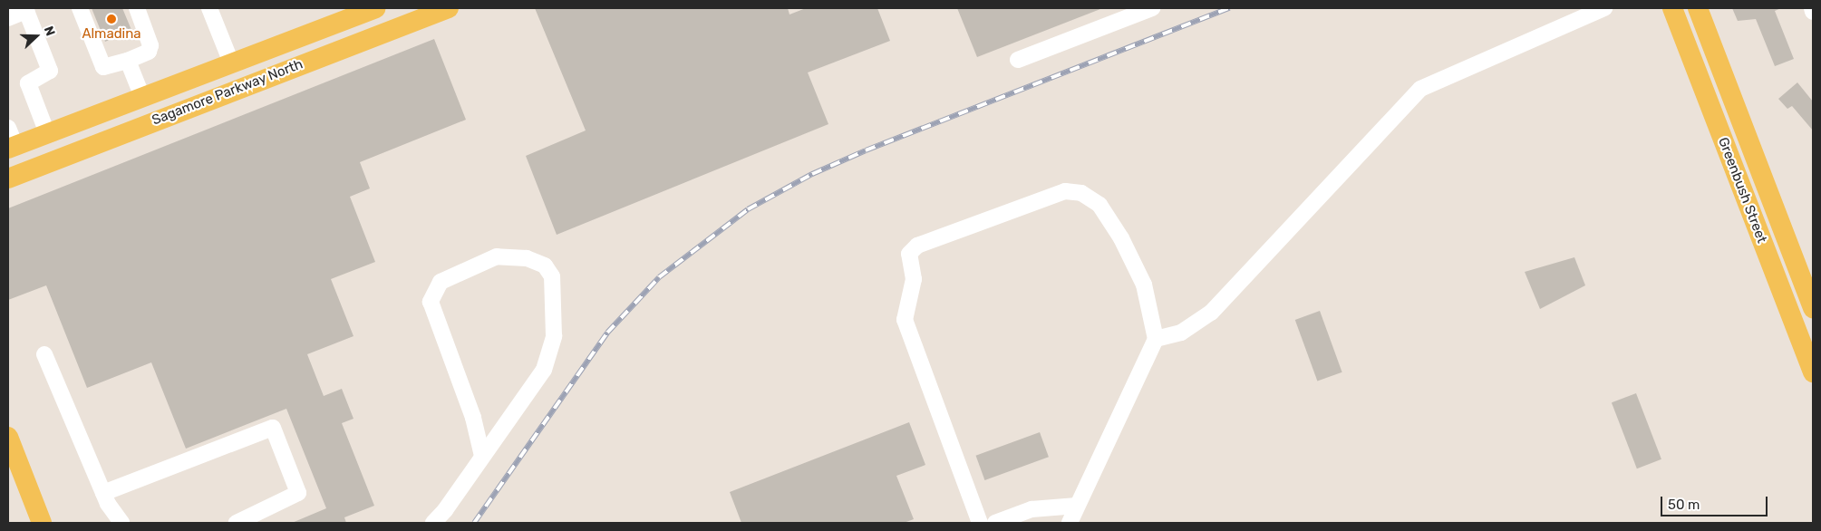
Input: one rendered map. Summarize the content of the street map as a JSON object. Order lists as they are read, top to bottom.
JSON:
{
  "streets": {
    "main road": ["Sagamore Parkway North", "Greenbush Street"]
  },
  "places": ["Almadina"],
  "scale_bar": "50 m",
  "north": "right"
}
